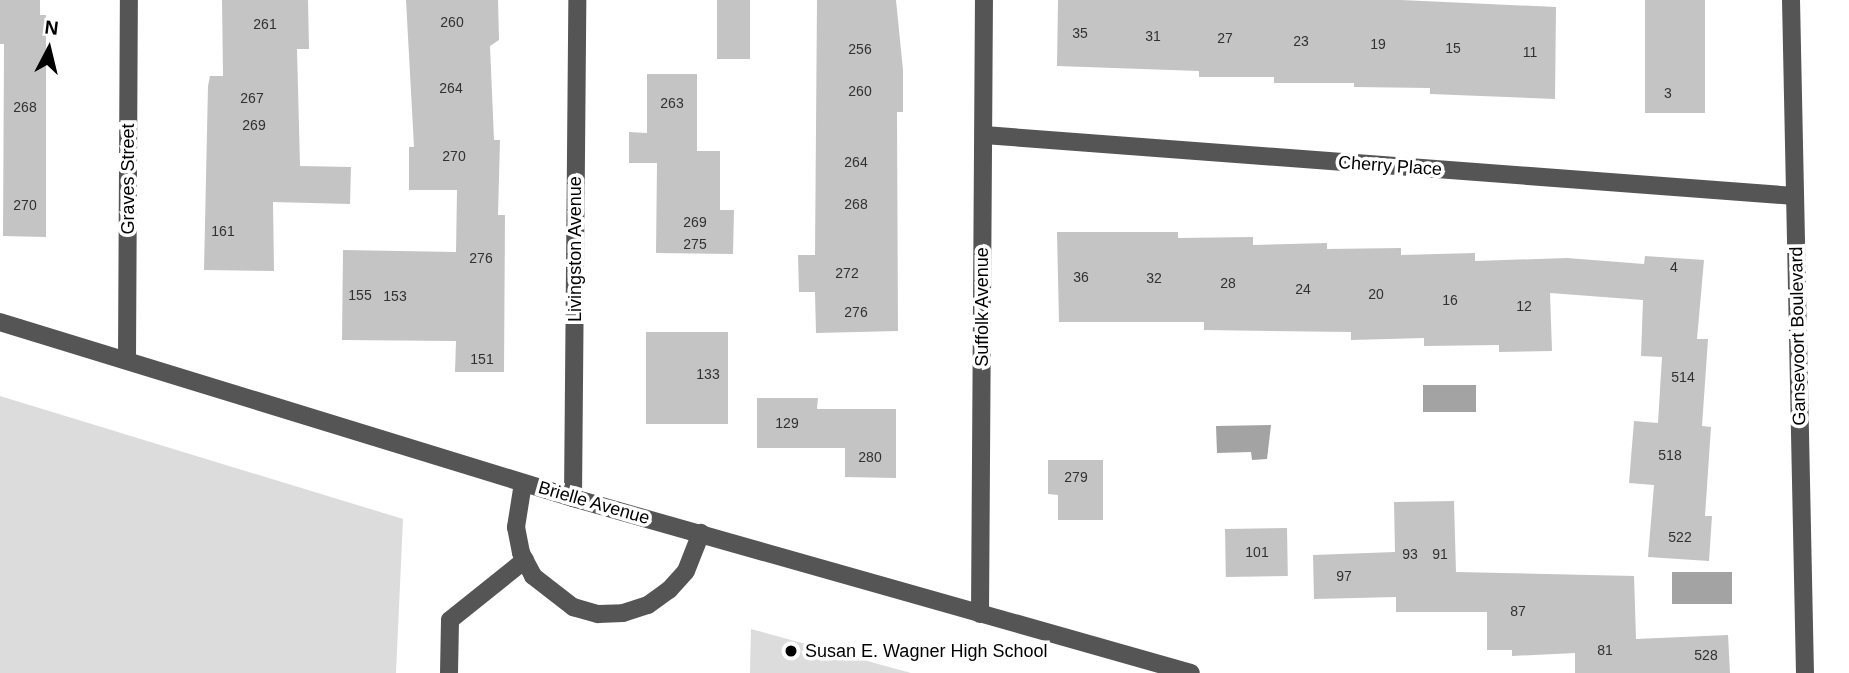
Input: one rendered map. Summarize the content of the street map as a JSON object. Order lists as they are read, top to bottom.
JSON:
{
  "streets": {
    "street": [
      "Cherry Place",
      "Graves Street",
      "Livingston Avenue",
      "Suffolk Avenue",
      "Gansevoort Boulevard",
      "Brielle Avenue"
    ]
  },
  "crossings": [
    ["Cherry Place", "Suffolk Avenue"],
    ["Cherry Place", "Gansevoort Boulevard"],
    ["Graves Street", "Brielle Avenue"],
    ["Livingston Avenue", "Brielle Avenue"],
    ["Suffolk Avenue", "Brielle Avenue"]
  ],
  "places": ["Susan E. Wagner High School"],
  "house_numbers": [
    "260",
    "261",
    "35",
    "31",
    "27",
    "23",
    "19",
    "15",
    "256",
    "11",
    "264",
    "260",
    "3",
    "267",
    "263",
    "268",
    "269",
    "270",
    "264",
    "268",
    "270",
    "269",
    "161",
    "275",
    "276",
    "4",
    "272",
    "36",
    "32",
    "28",
    "24",
    "20",
    "155",
    "153",
    "16",
    "12",
    "276",
    "151",
    "133",
    "514",
    "129",
    "518",
    "280",
    "279",
    "522",
    "101",
    "93",
    "91",
    "97",
    "87",
    "81",
    "528"
  ],
  "north": "top"
}
